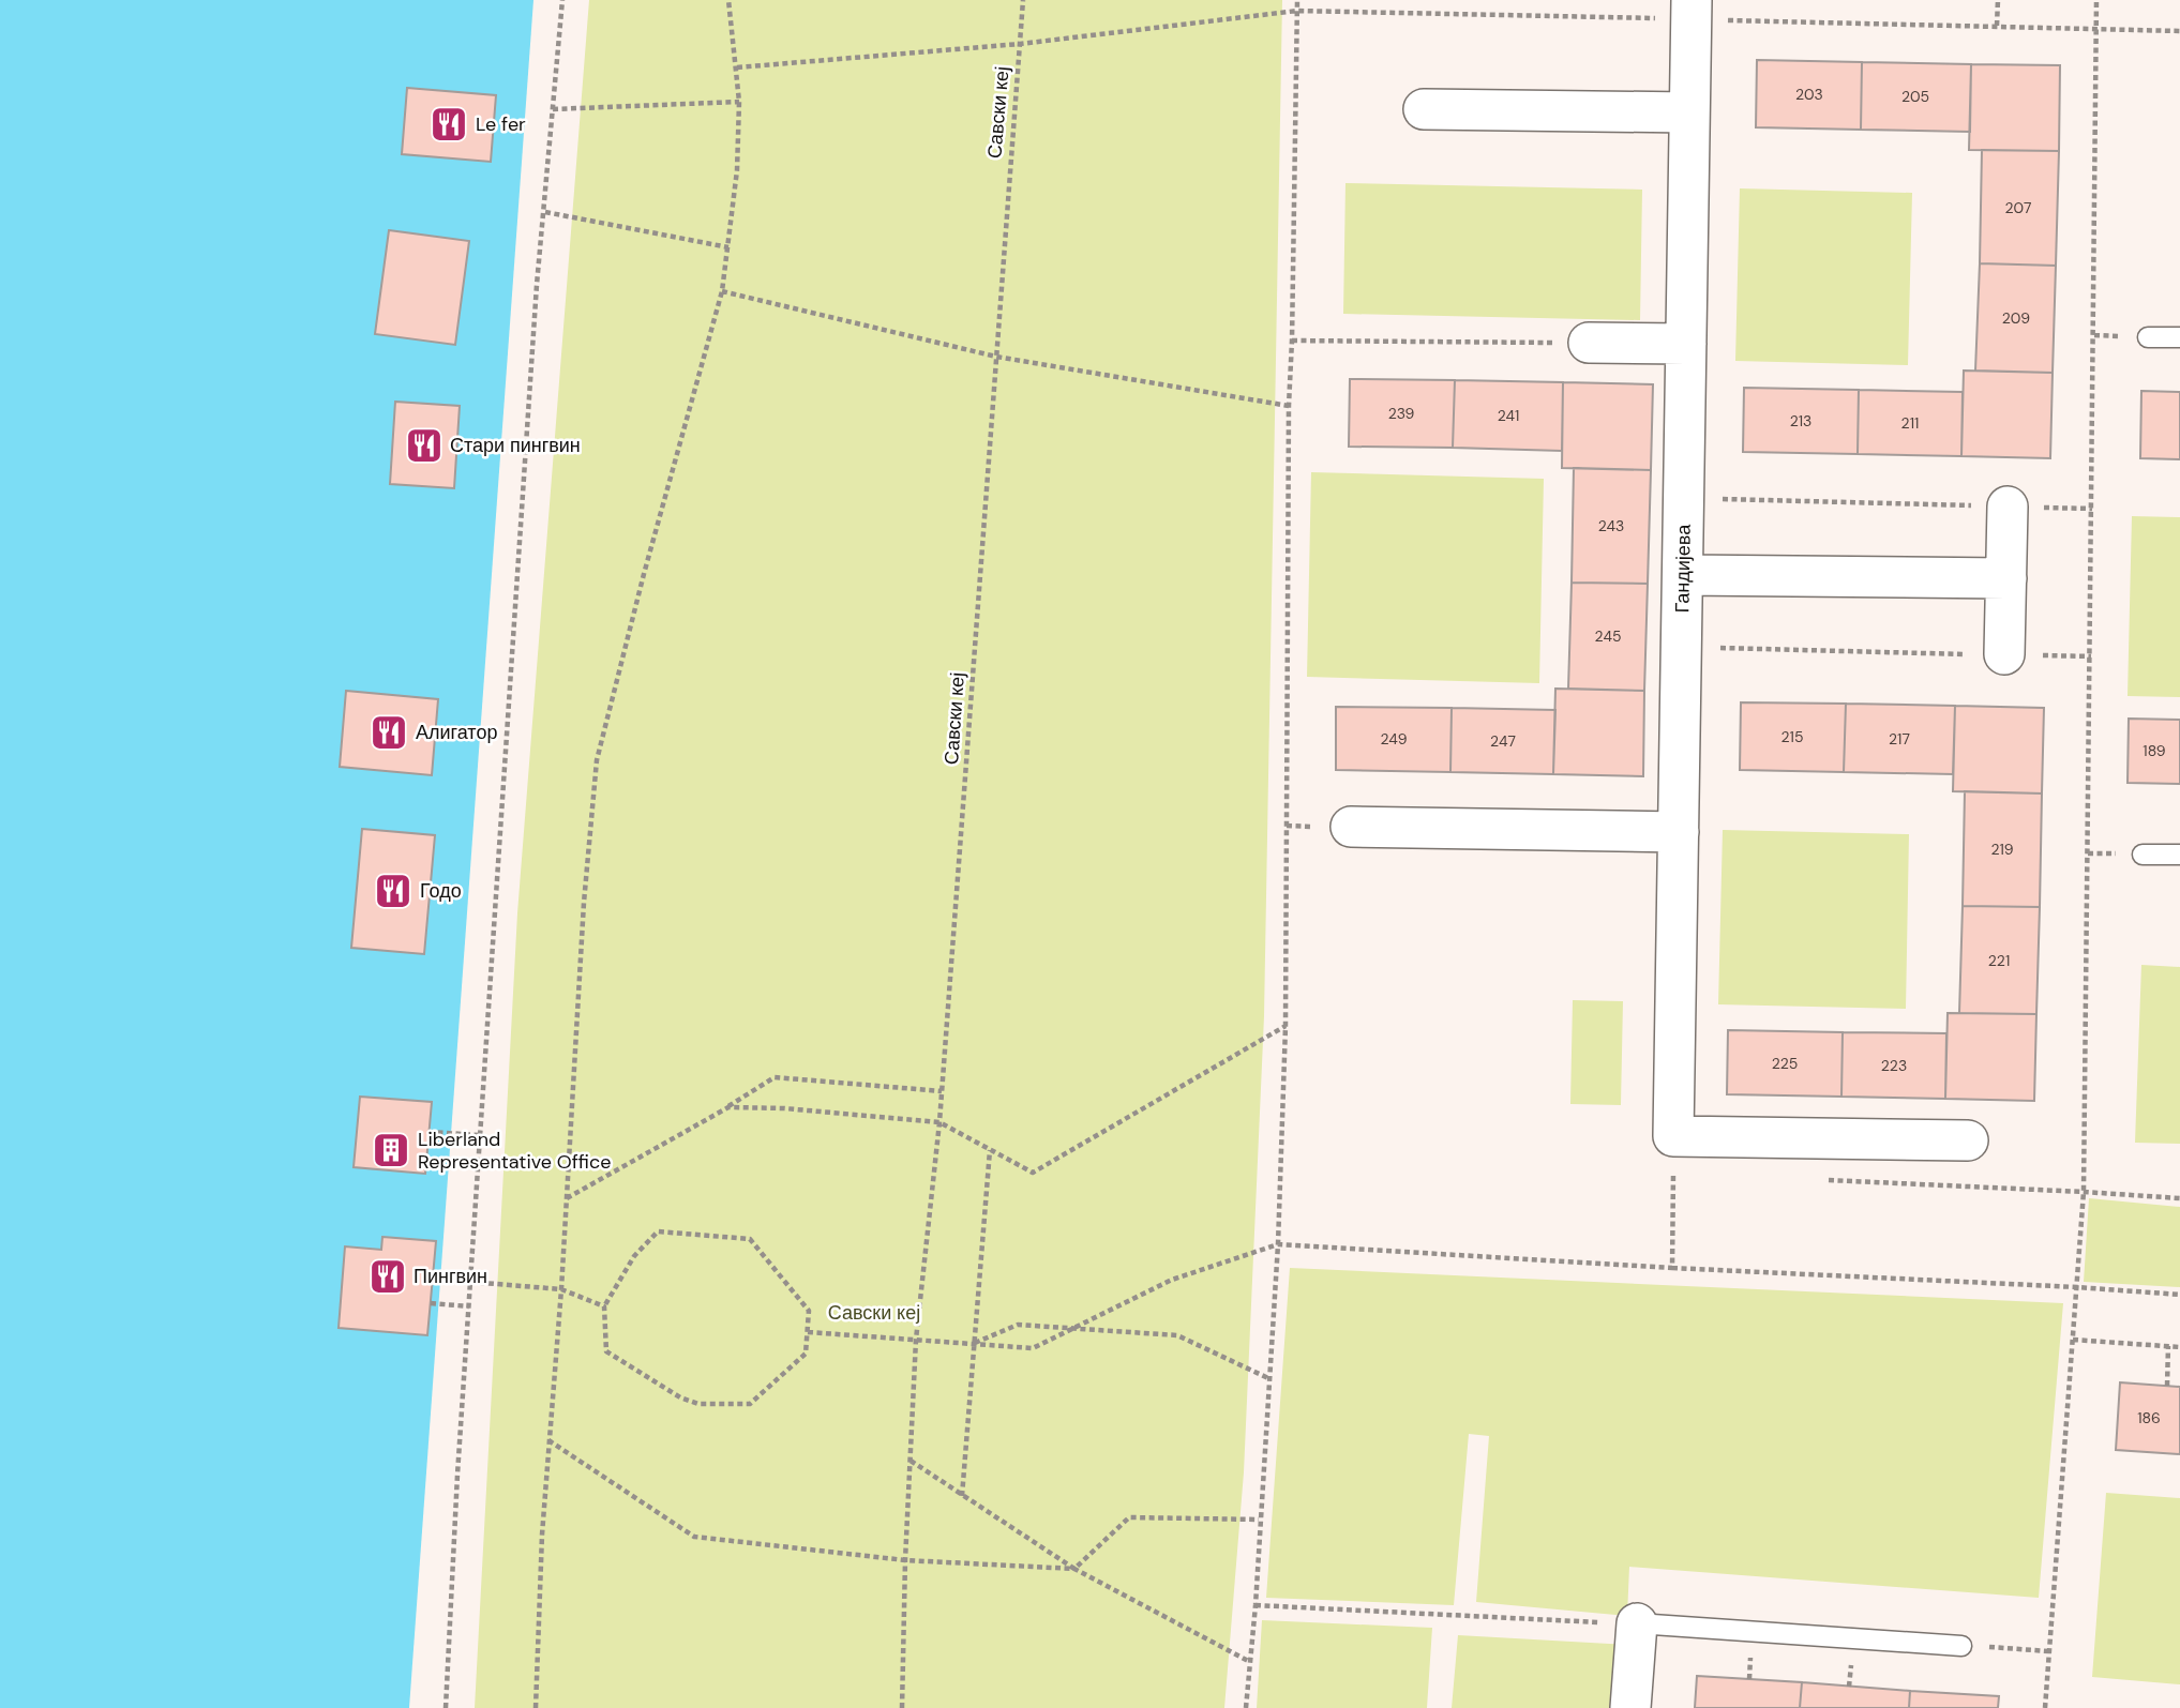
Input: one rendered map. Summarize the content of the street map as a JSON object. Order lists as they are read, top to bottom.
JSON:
{
  "streets": {
    "street": ["Гандијева"],
    "path": ["Савски кеј"]
  },
  "parks": ["Савски кеј"],
  "places": {
    "restaurant": [
      "Le fer",
      "Стари пингвин",
      "Алигатор",
      "Годо",
      "Пингвин"
    ],
    "building": ["Liberland Representative Office"]
  },
  "house_numbers": [
    "203",
    "205",
    "207",
    "209",
    "239",
    "241",
    "213",
    "211",
    "243",
    "245",
    "215",
    "249",
    "217",
    "247",
    "189",
    "219",
    "221",
    "225",
    "223",
    "186"
  ]
}
